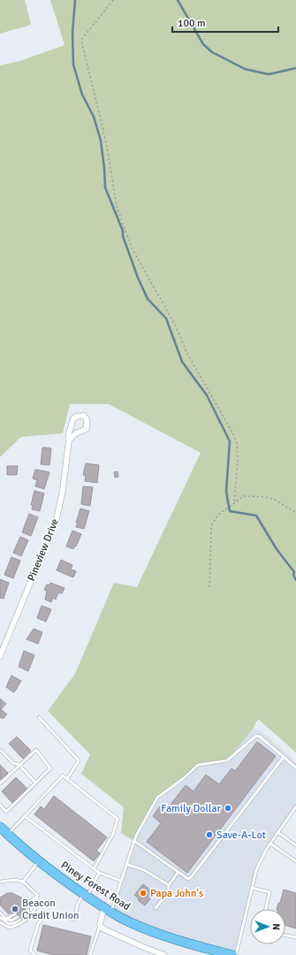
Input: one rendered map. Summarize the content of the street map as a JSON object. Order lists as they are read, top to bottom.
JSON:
{
  "streets": {
    "main road": ["Piney Forest Road"],
    "street": ["Pineview Drive"]
  },
  "places": [
    "Family Dollar",
    "Save-A-Lot",
    "Papa John's",
    "Beacon Credit Union"
  ],
  "scale_bar": "100 m",
  "north": "right"
}
